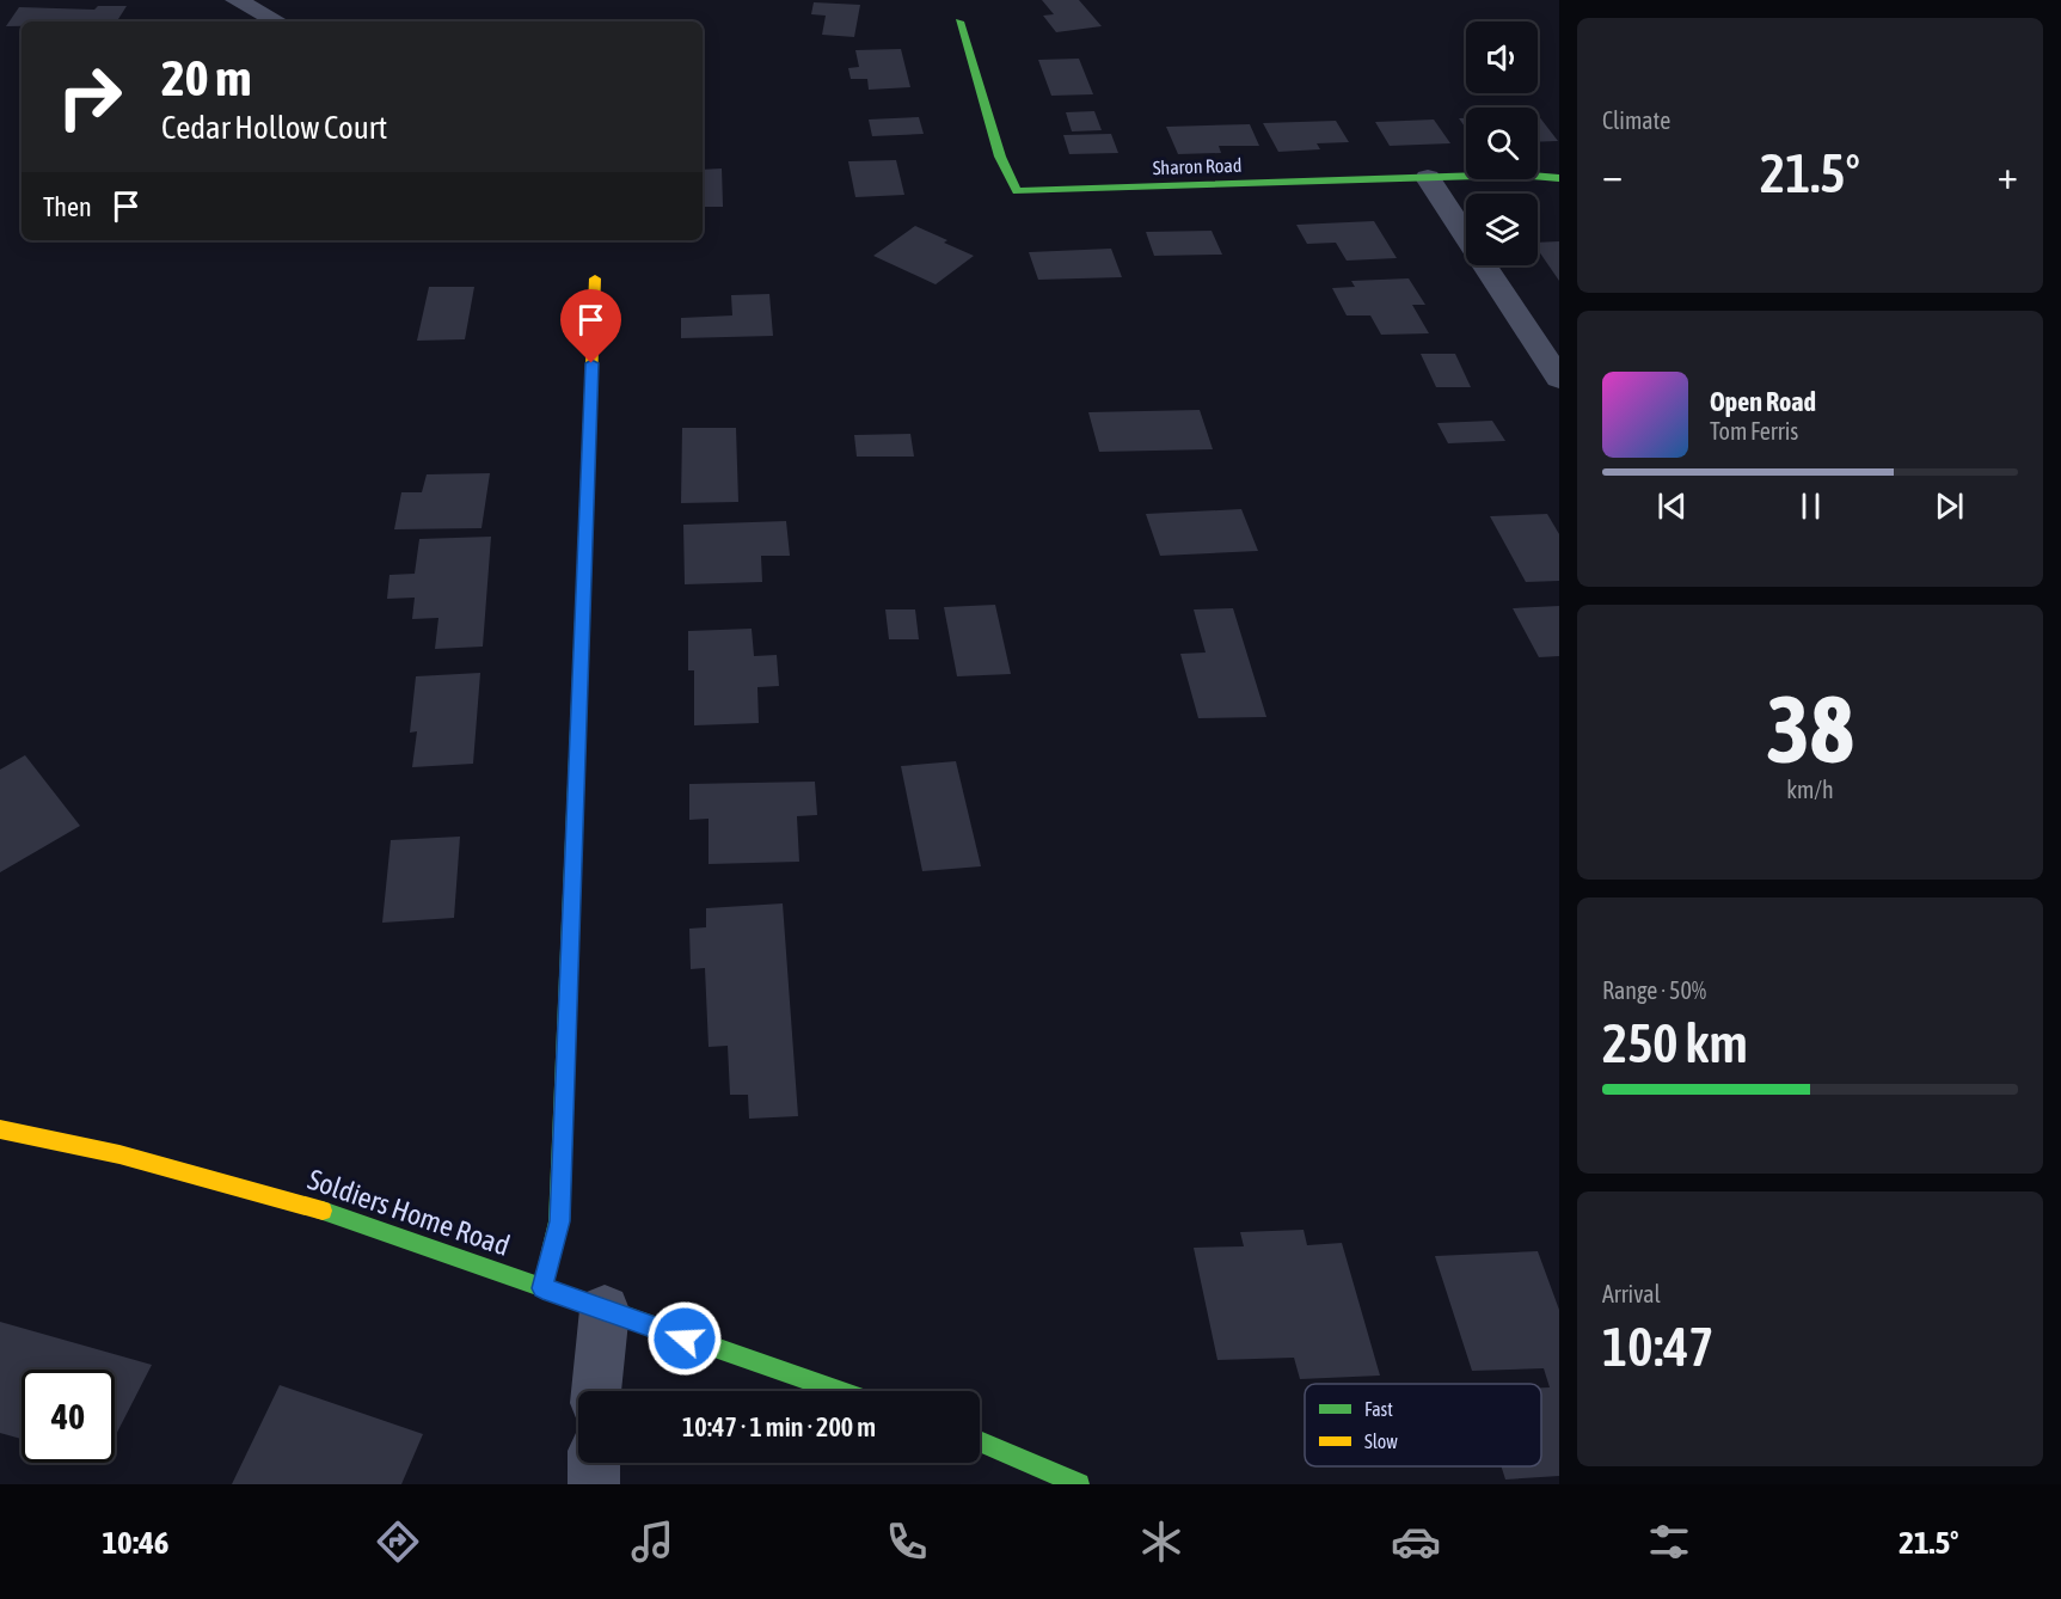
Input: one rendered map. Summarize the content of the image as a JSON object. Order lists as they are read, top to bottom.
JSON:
{
  "streets": {
    "street": ["Sharon Road", "Soldiers Home Road"]
  },
  "legend": ["Fast", "Slow"],
  "page": {
    "tile": [
      "Climate",
      ["38", "km/h"],
      ["Range · 50%", "250 km"],
      ["Arrival", "10:47"]
    ],
    "turn": ["20 m", "Cedar Hollow Court"],
    "heat": ["−", "21.5°", "+"],
    "then": "Then",
    "song": ["Open Road", "Tom Ferris"],
    "limit": "40",
    "trip": "10:47 · 1 min · 200 m",
    "tabs": ["10:46", "21.5°"]
  }
}
